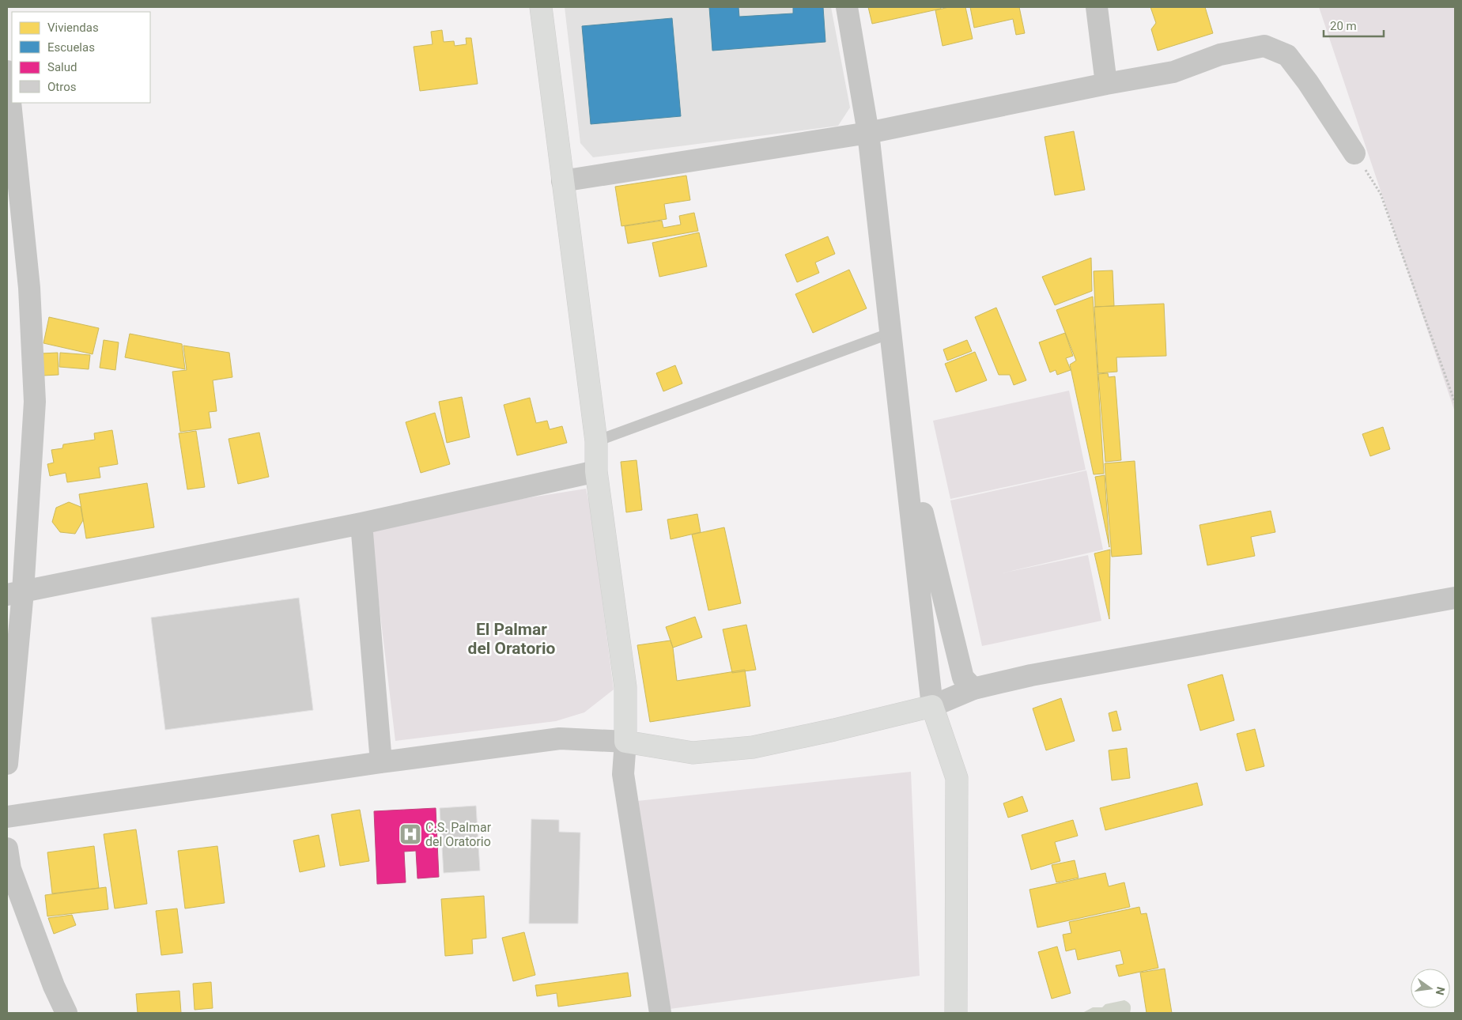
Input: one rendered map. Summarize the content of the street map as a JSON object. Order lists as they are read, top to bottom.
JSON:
{
  "districts": ["El Palmar del Oratorio"],
  "places": {
    "hospital": ["C.S. Palmar del Oratorio"]
  },
  "legend": [
    "Viviendas",
    "Escuelas",
    "Salud",
    "Otros"
  ],
  "scale_bar": "20 m",
  "north": "right"
}
